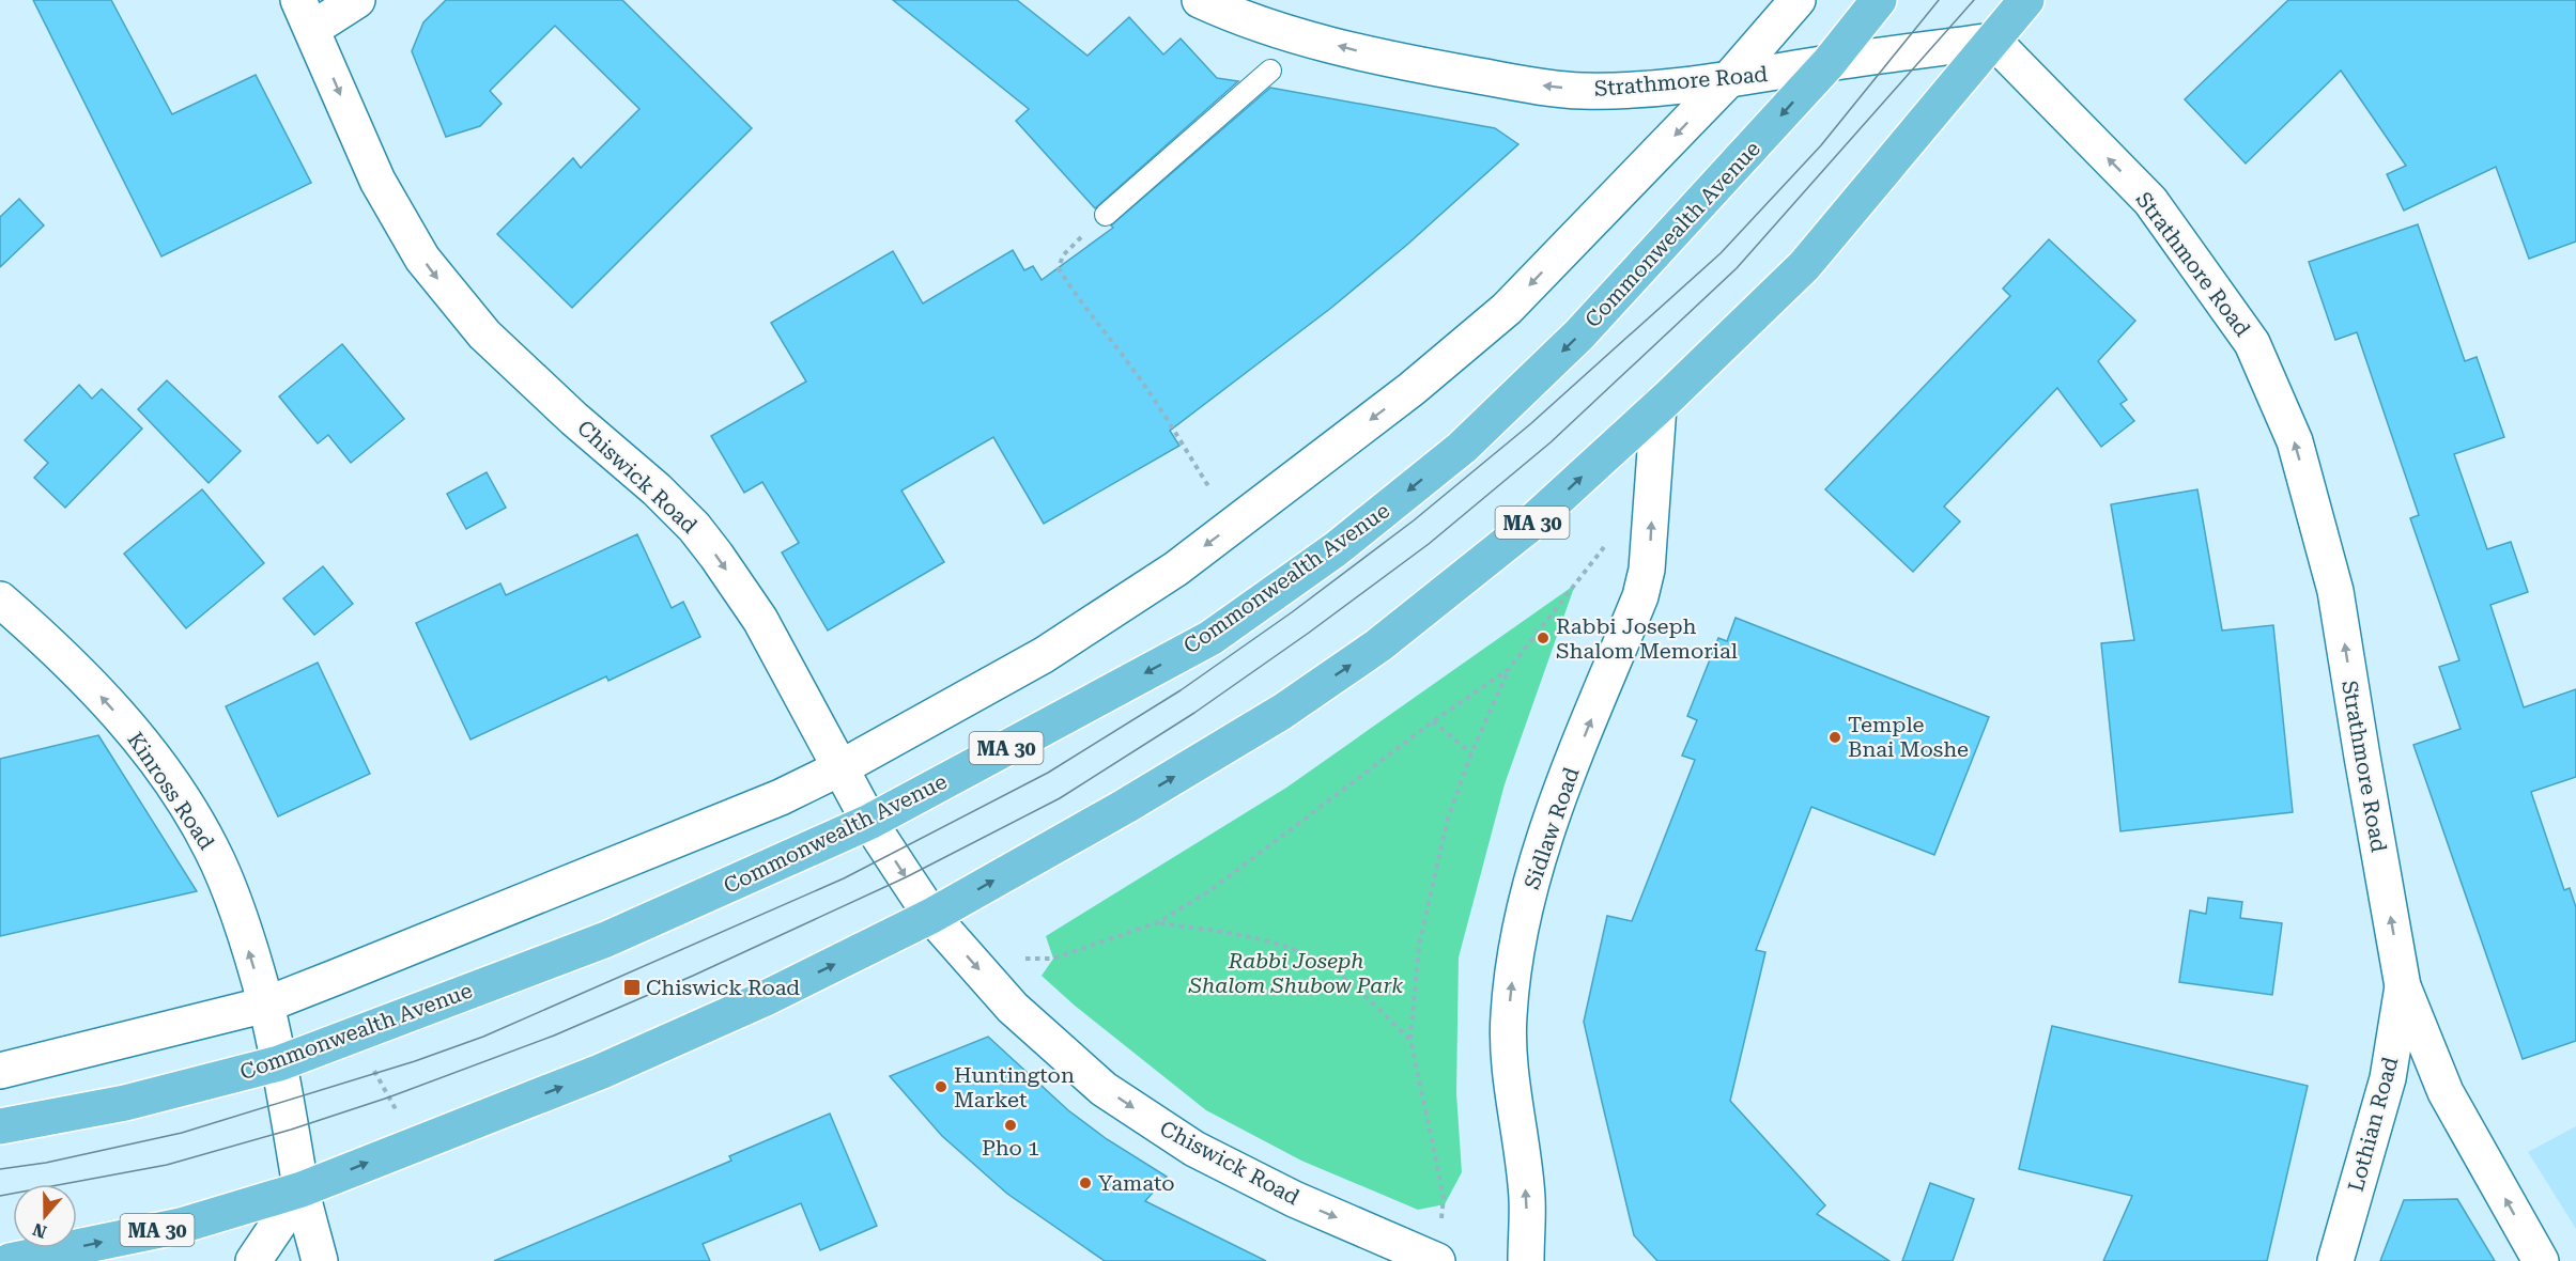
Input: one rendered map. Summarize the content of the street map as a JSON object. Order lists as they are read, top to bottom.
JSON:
{
  "streets": {
    "main road": ["Commonwealth Avenue", "MA 30"],
    "street": [
      "Strathmore Road",
      "Chiswick Road",
      "Kinross Road",
      "Sidlaw Road",
      "Lothian Road"
    ]
  },
  "crossings": [
    ["Strathmore Road", "Commonwealth Avenue"],
    ["Strathmore Road", "MA 30"],
    ["Strathmore Road", "Lothian Road"],
    ["Commonwealth Avenue", "Chiswick Road"],
    ["Commonwealth Avenue", "Kinross Road"],
    ["Chiswick Road", "MA 30"],
    ["MA 30", "Kinross Road"],
    ["MA 30", "Sidlaw Road"]
  ],
  "one_way": [
    "Strathmore Road",
    "Chiswick Road",
    "Kinross Road",
    "Sidlaw Road"
  ],
  "parks": ["Rabbi Joseph Shalom Shubow Park"],
  "places": {
    "other": [
      "Rabbi Joseph Shalom Memorial",
      "Temple Bnai Moshe",
      "Huntington Market",
      "Pho 1",
      "Yamato"
    ],
    "transit": ["Chiswick Road"]
  },
  "north": "bottom"
}
